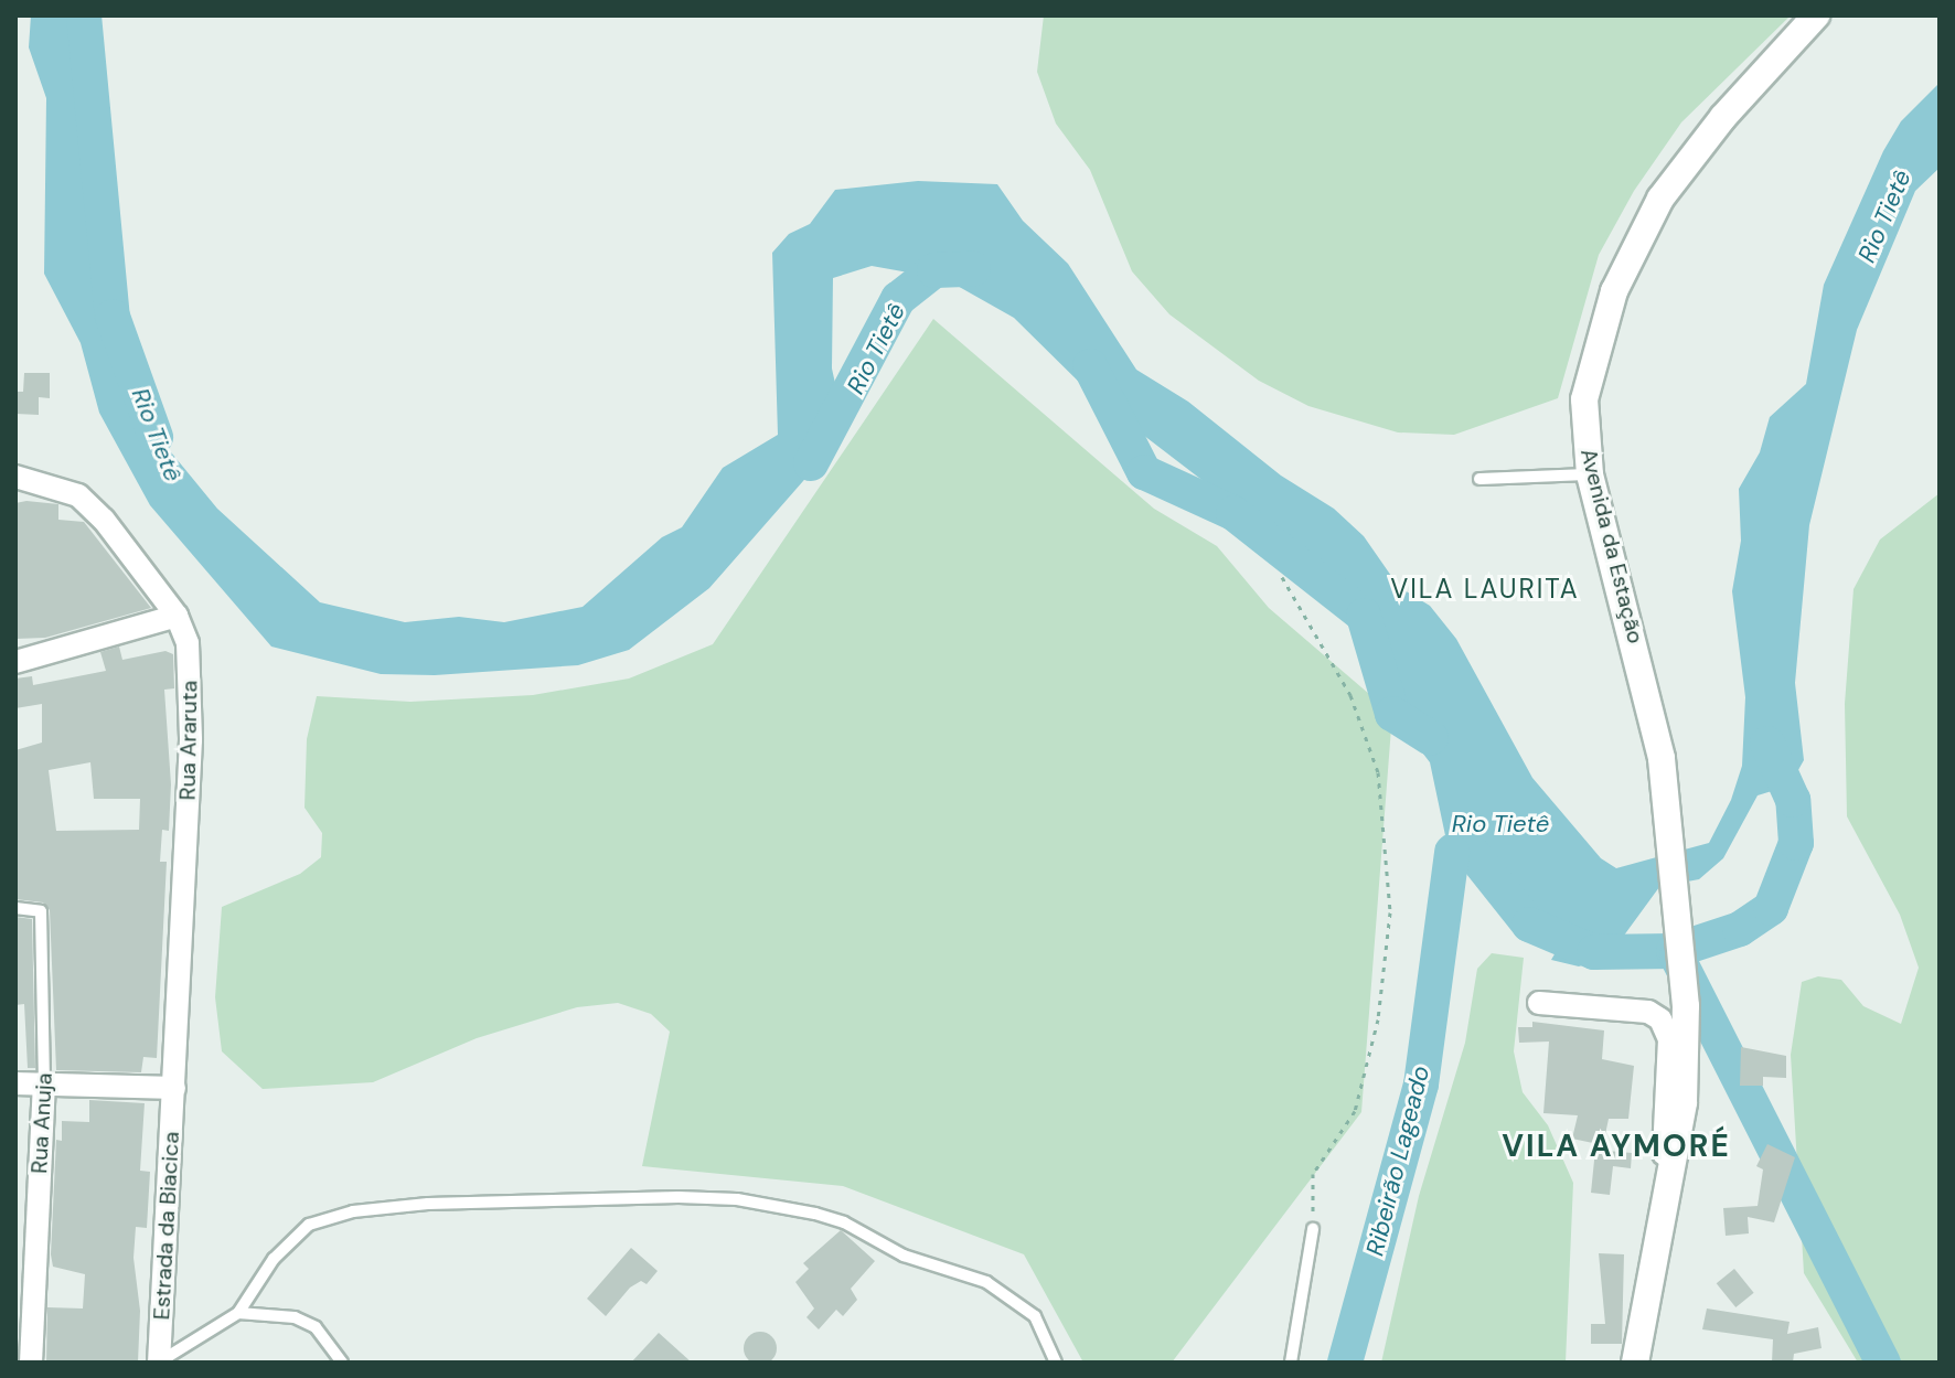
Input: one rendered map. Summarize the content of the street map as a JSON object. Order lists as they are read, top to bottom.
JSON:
{
  "streets": {
    "street": [
      "Avenida da Estação",
      "Rua Araruta",
      "Rua Anuja",
      "Estrada da Biacica"
    ]
  },
  "crossings": [
    ["Rua Araruta", "Estrada da Biacica"]
  ],
  "districts": ["VILA LAURITA", "VILA AYMORÉ"],
  "water": ["Rio Tietê", "Ribeirão Lageado"]
}
